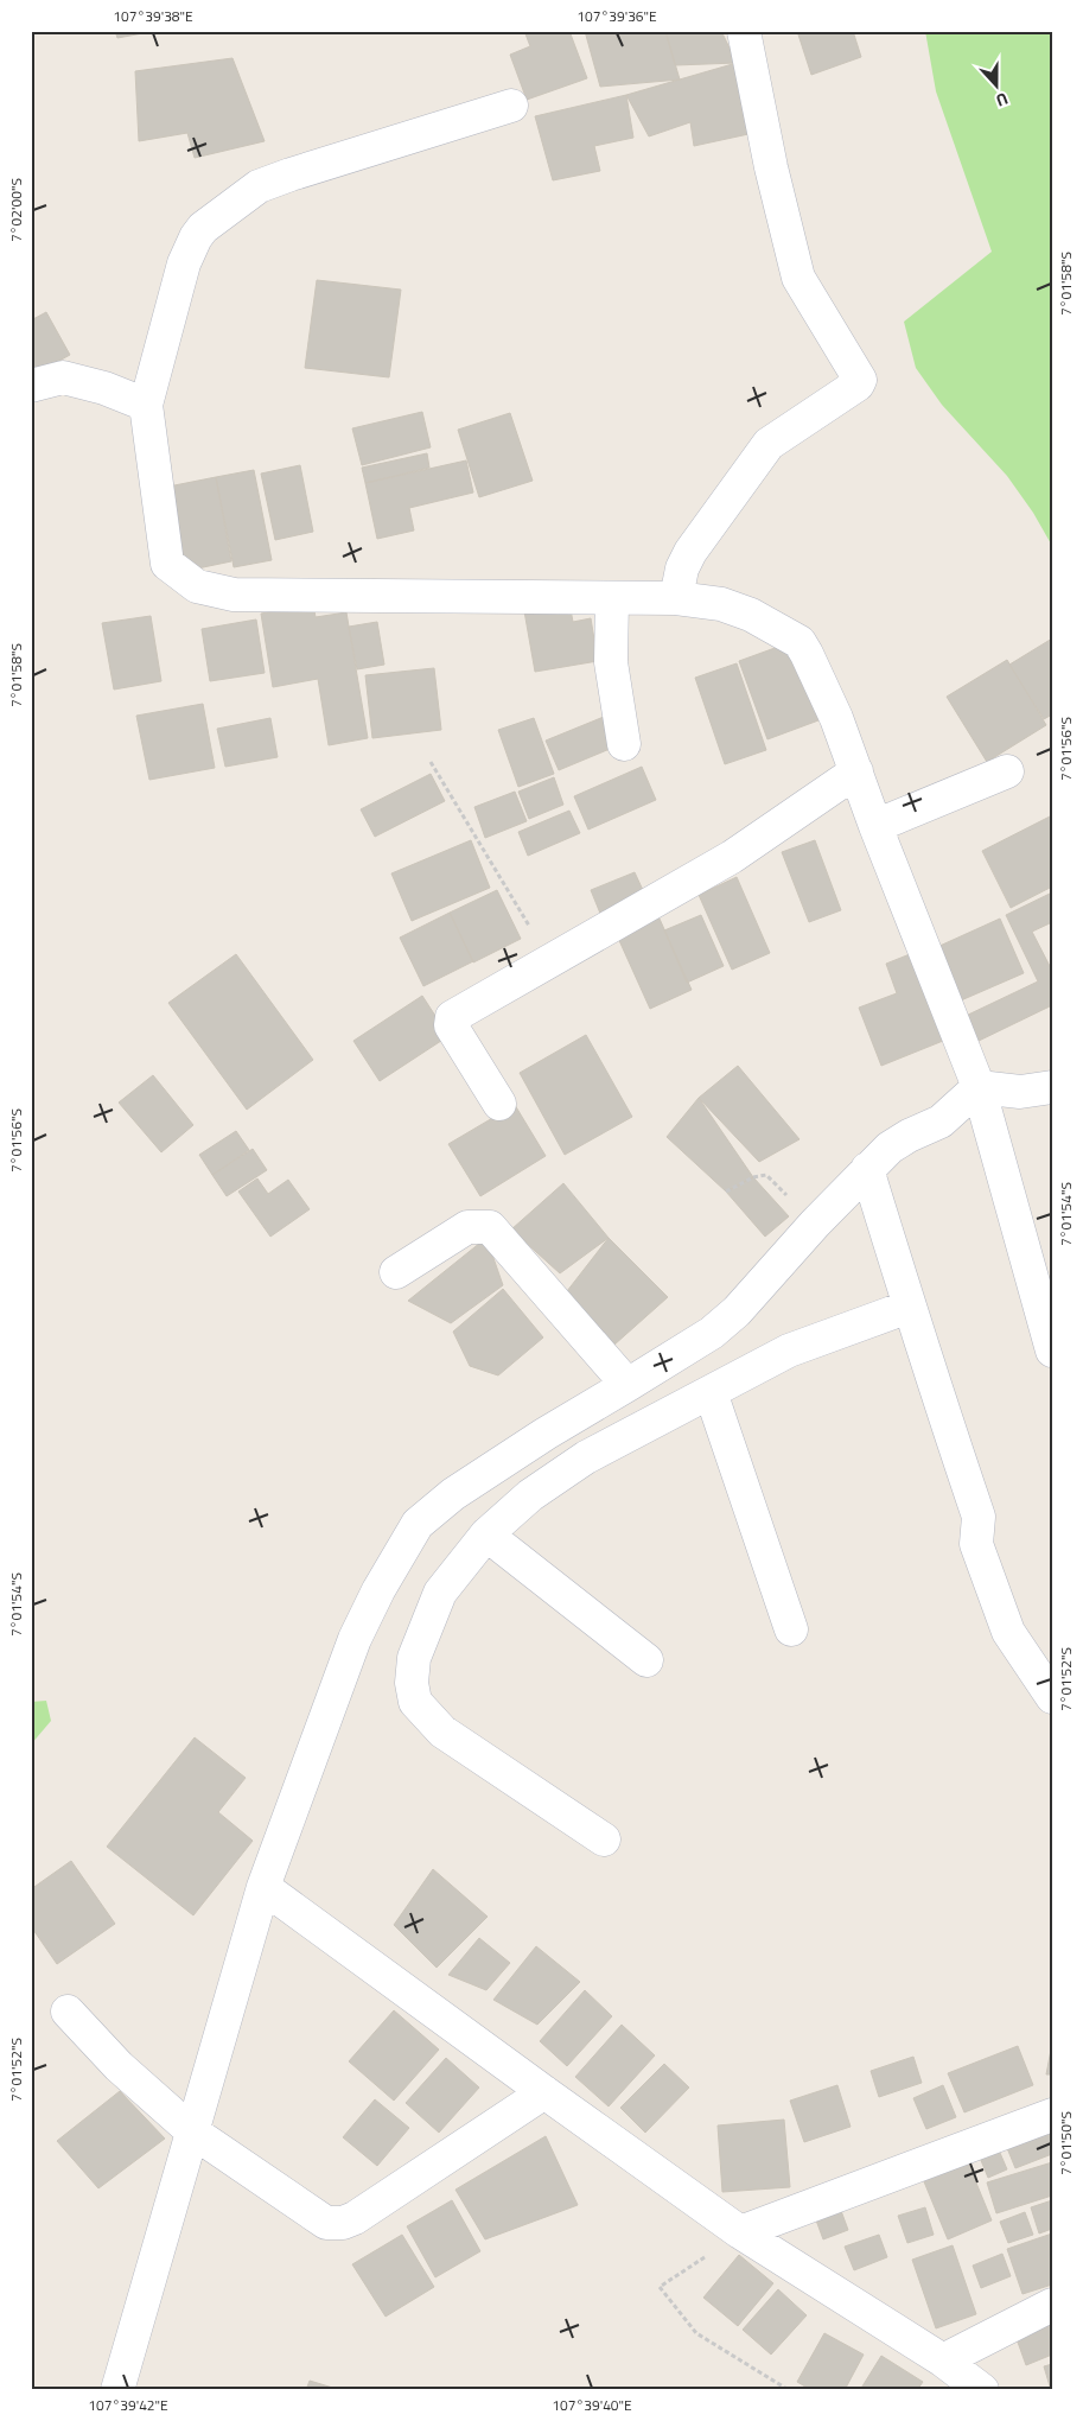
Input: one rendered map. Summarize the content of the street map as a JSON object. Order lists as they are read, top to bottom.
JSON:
{
  "north": "bottom",
  "coordinates": [
    "107°39'38\"E",
    "107°39'36\"E",
    "7°02'00\"S",
    "7°01'58\"S",
    "7°01'56\"S",
    "7°01'54\"S",
    "7°01'52\"S",
    "7°01'50\"S",
    "107°39'42\"E",
    "107°39'40\"E"
  ]
}
